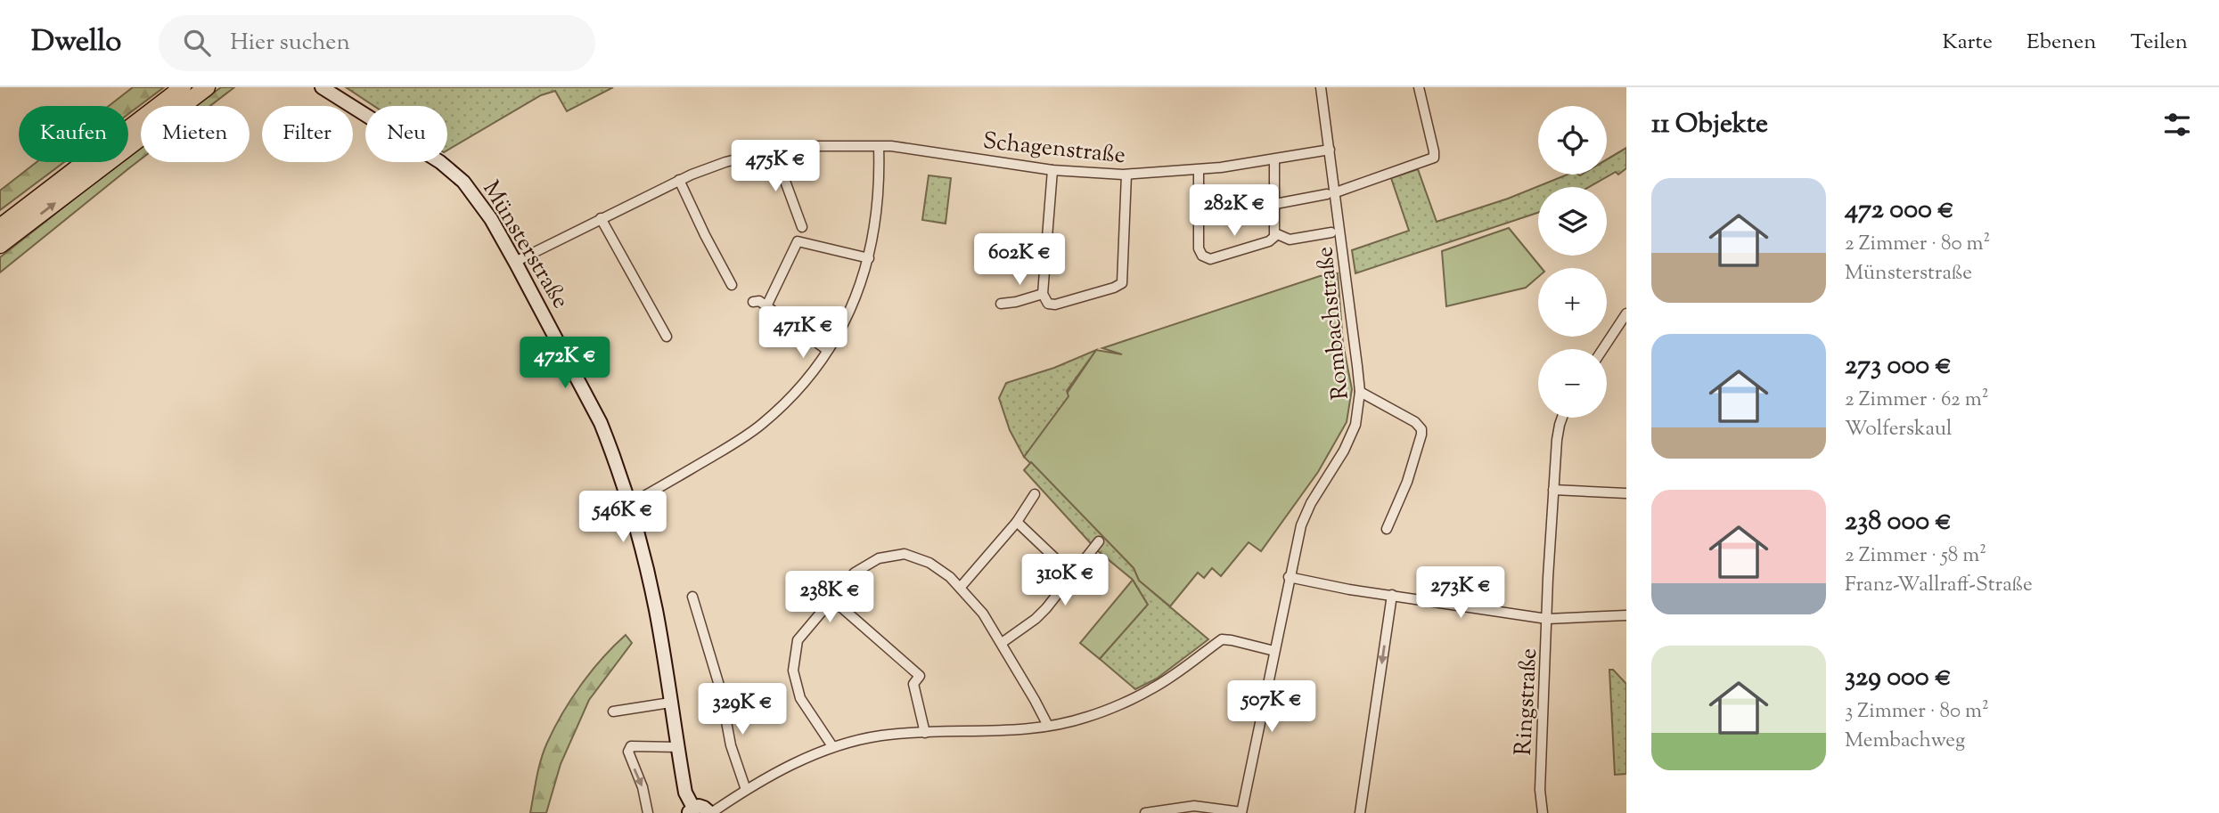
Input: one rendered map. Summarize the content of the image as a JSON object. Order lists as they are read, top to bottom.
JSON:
{
  "streets": {
    "street": [
      "Schagenstraße",
      "Münsterstraße",
      "Rombachstraße",
      "Ringstraße"
    ]
  },
  "crossings": [
    ["Schagenstraße", "Münsterstraße"],
    ["Schagenstraße", "Rombachstraße"]
  ],
  "page": {
    "header": "Dwello",
    "search": "Hier suchen",
    "nav": ["Karte", "Ebenen", "Teilen"],
    "heading": "11 Objekte",
    "map_buttons": ["+", "−"],
    "chip": [
      "Kaufen",
      "Mieten",
      "Filter",
      "Neu"
    ],
    "price": [
      "475K €",
      "282K €",
      "602K €",
      "471K €",
      "472K €",
      "546K €",
      "310K €",
      "273K €",
      "238K €",
      "507K €",
      "329K €"
    ],
    "list": [
      {
        "name": "472 000 €",
        "note": "2 Zimmer · 80 m² · Münsterstraße"
      },
      {
        "name": "273 000 €",
        "note": "2 Zimmer · 62 m² · Wolferskaul"
      },
      {
        "name": "238 000 €",
        "note": "2 Zimmer · 58 m² · Franz-Wallraff-Straße"
      },
      {
        "name": "329 000 €",
        "note": "3 Zimmer · 80 m² · Membachweg"
      }
    ]
  }
}
